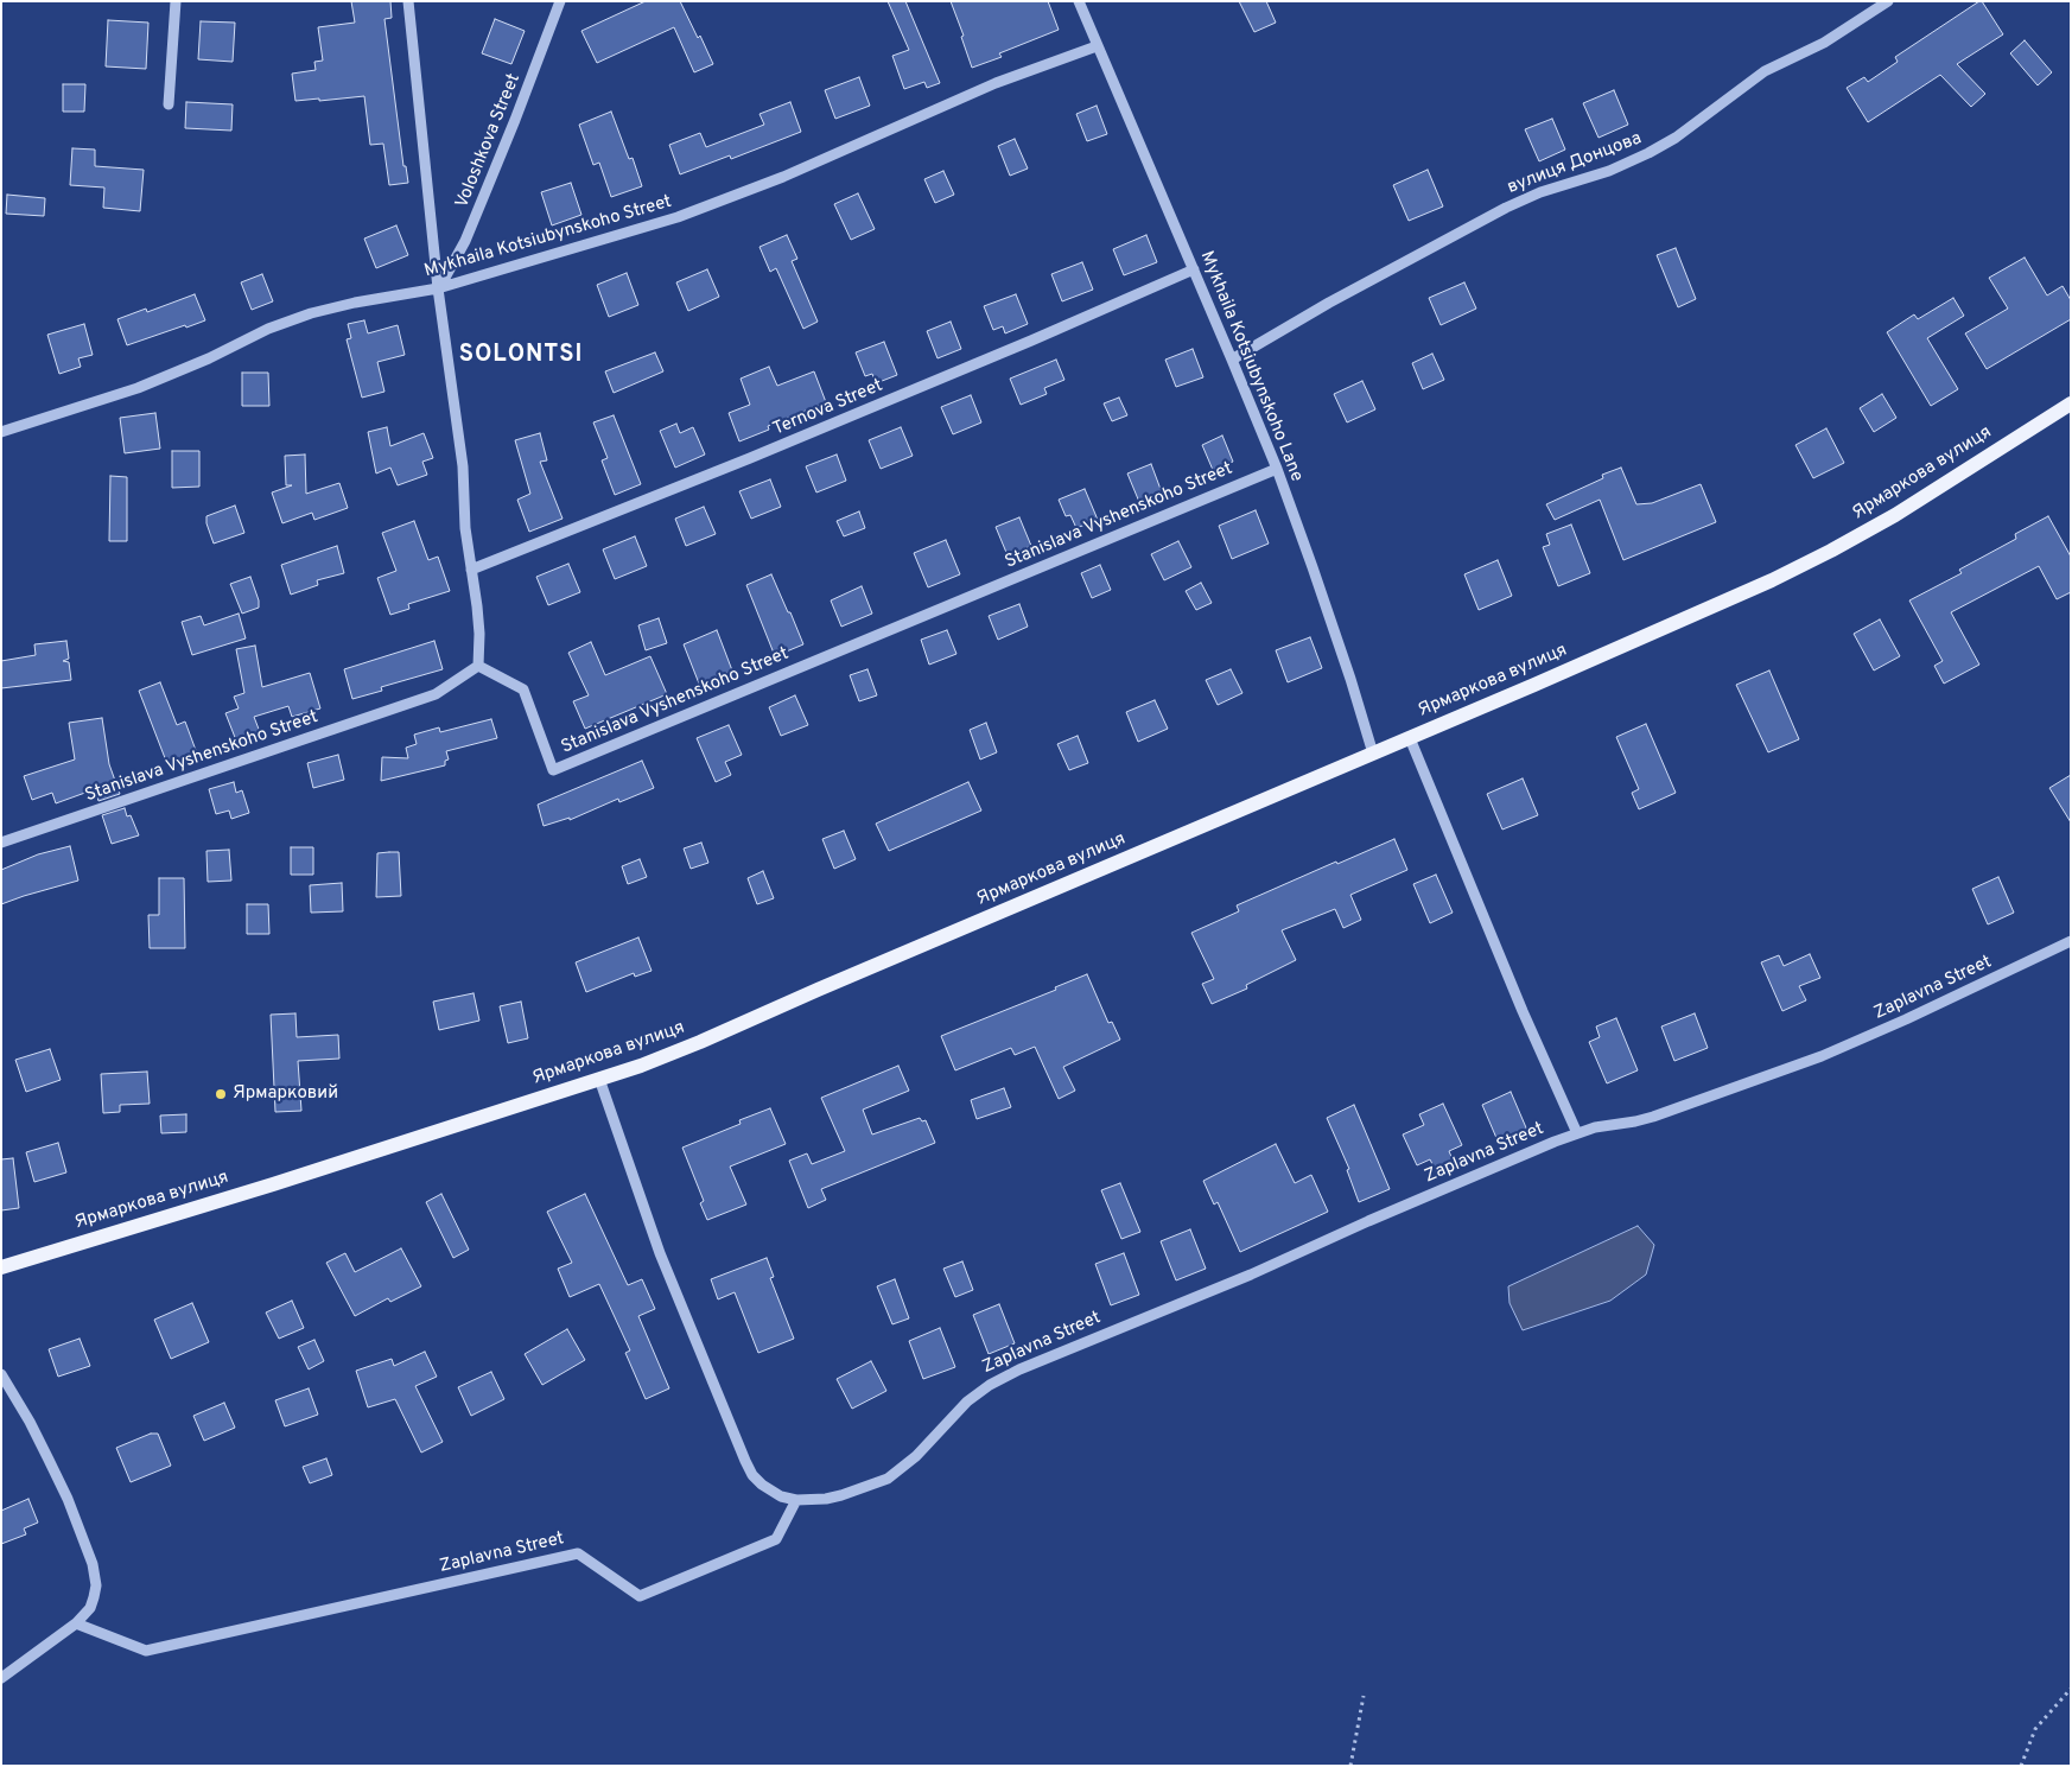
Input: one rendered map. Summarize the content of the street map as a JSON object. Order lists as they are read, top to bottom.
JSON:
{
  "streets": {
    "main road": ["Ярмаркова вулиця"],
    "street": [
      "Voloshkova Street",
      "вулиця Донцова",
      "Mykhaila Kotsiubynskoho Street",
      "Mykhaila Kotsiubynskoho Lane",
      "Ternova Street",
      "Stanislava Vyshenskoho Street",
      "Zaplavna Street"
    ]
  },
  "crossings": [
    ["Voloshkova Street", "Mykhaila Kotsiubynskoho Street"],
    ["вулиця Донцова", "Mykhaila Kotsiubynskoho Lane"],
    ["Mykhaila Kotsiubynskoho Street", "Mykhaila Kotsiubynskoho Lane"],
    ["Mykhaila Kotsiubynskoho Lane", "Ternova Street"],
    ["Mykhaila Kotsiubynskoho Lane", "Ярмаркова вулиця"],
    ["Mykhaila Kotsiubynskoho Lane", "Stanislava Vyshenskoho Street"]
  ],
  "districts": ["SOLONTSI"],
  "places": ["Ярмарковий"]
}
